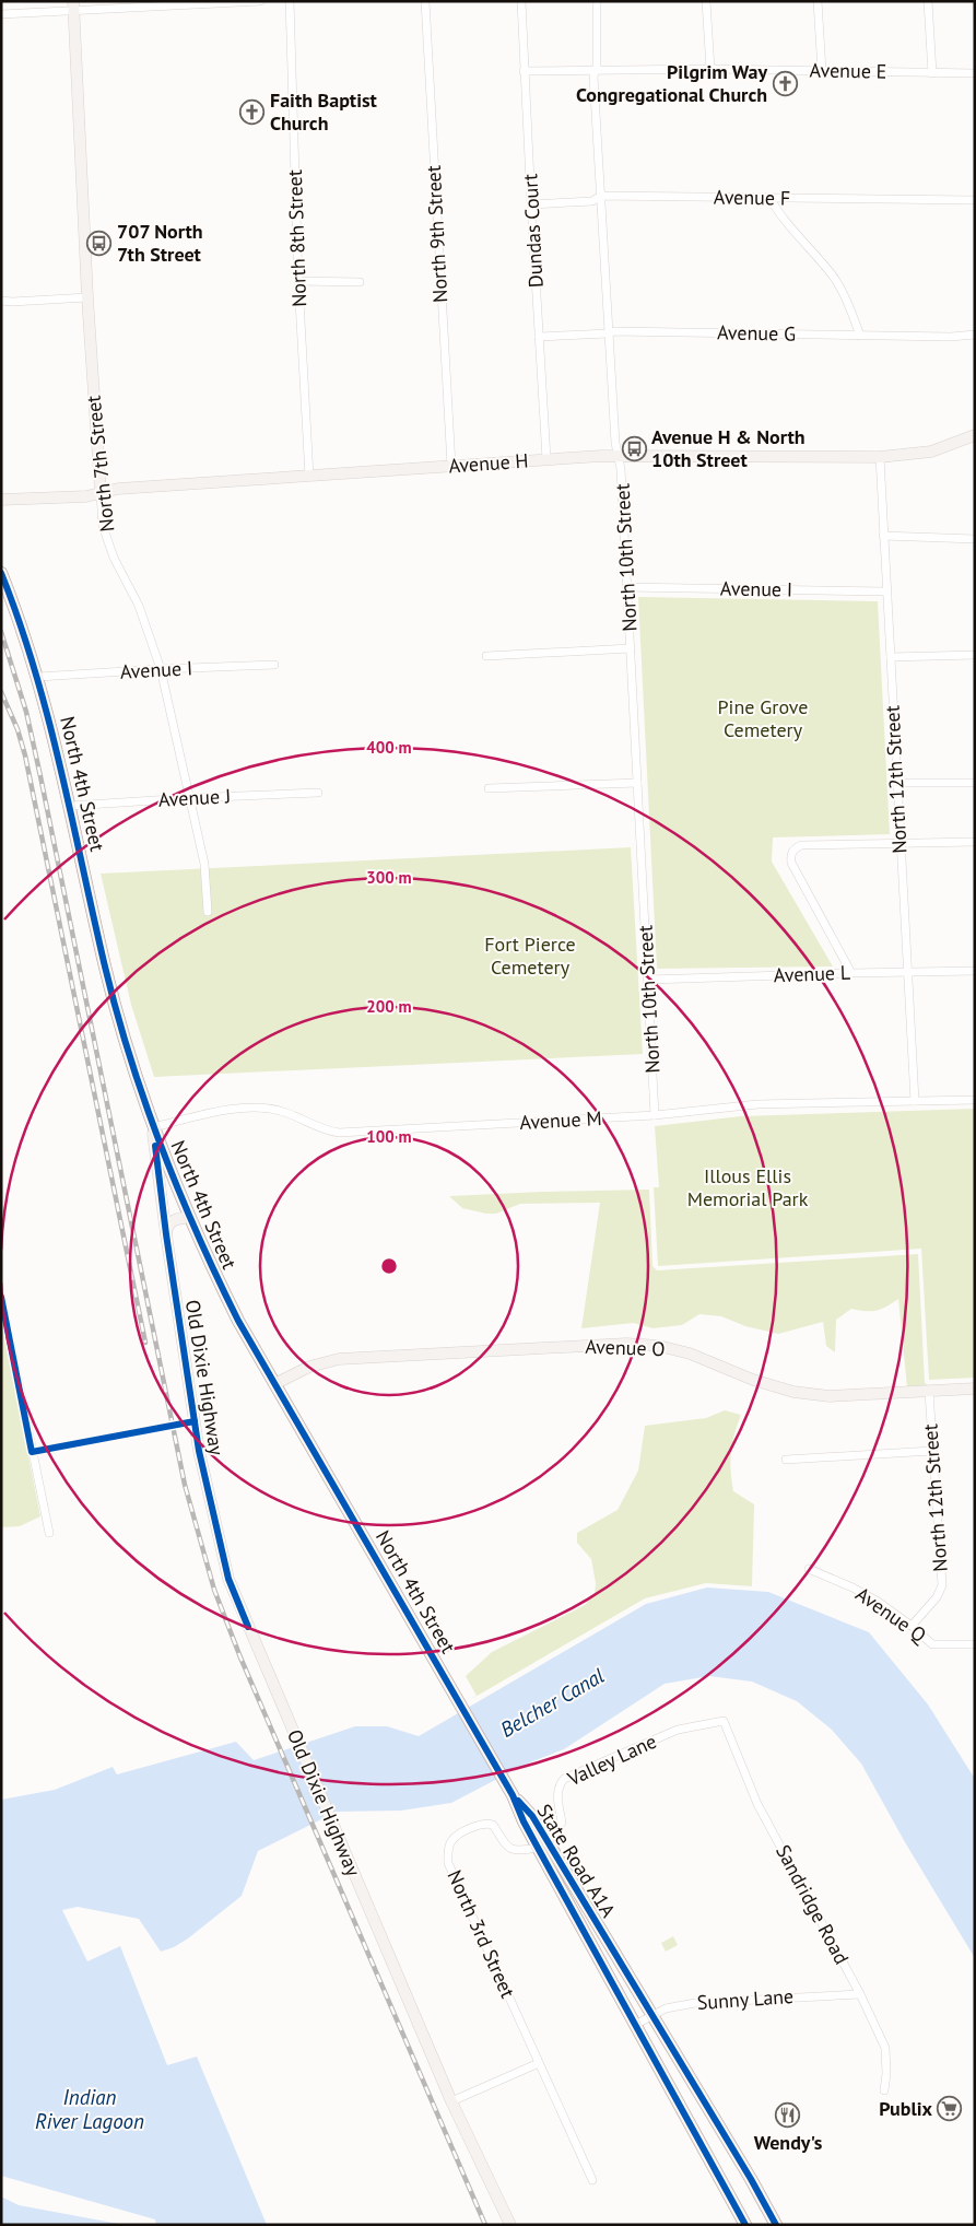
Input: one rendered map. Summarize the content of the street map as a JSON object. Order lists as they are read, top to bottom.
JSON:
{
  "streets": {
    "main road": ["North 4th Street", "State Road A1A"],
    "street": [
      "Avenue E",
      "Avenue F",
      "Dundas Court",
      "North 9th Street",
      "North 8th Street",
      "Avenue G",
      "North 7th Street",
      "Avenue H",
      "North 10th Street",
      "Avenue I",
      "North 12th Street",
      "Avenue J",
      "Avenue L",
      "Avenue M",
      "Avenue O",
      "Old Dixie Highway",
      "Avenue Q",
      "Valley Lane",
      "Sandridge Road",
      "North 3rd Street",
      "Sunny Lane"
    ]
  },
  "crossings": [
    ["Avenue E", "Dundas Court"],
    ["Avenue E", "North 10th Street"],
    ["Avenue F", "Dundas Court"],
    ["Avenue F", "North 10th Street"],
    ["Dundas Court", "Avenue G"],
    ["Dundas Court", "Avenue H"],
    ["North 9th Street", "Avenue H"],
    ["North 8th Street", "Avenue H"],
    ["Avenue G", "North 10th Street"],
    ["North 7th Street", "Avenue H"],
    ["North 7th Street", "Avenue I"],
    ["North 7th Street", "Avenue J"],
    ["Avenue H", "North 10th Street"],
    ["Avenue H", "North 12th Street"],
    ["North 10th Street", "Avenue I"],
    ["North 10th Street", "Avenue L"],
    ["North 10th Street", "Avenue M"],
    ["Avenue I", "North 12th Street"],
    ["Avenue I", "North 4th Street"],
    ["North 12th Street", "Avenue L"],
    ["North 12th Street", "Avenue M"],
    ["North 12th Street", "Avenue O"],
    ["North 12th Street", "Avenue Q"],
    ["North 4th Street", "Avenue J"],
    ["North 4th Street", "Avenue M"],
    ["North 4th Street", "Avenue O"],
    ["North 4th Street", "Old Dixie Highway"],
    ["North 4th Street", "State Road A1A"],
    ["Avenue M", "Old Dixie Highway"],
    ["Valley Lane", "State Road A1A"],
    ["Valley Lane", "Sandridge Road"],
    ["Valley Lane", "North 3rd Street"],
    ["State Road A1A", "North 3rd Street"],
    ["State Road A1A", "Sunny Lane"],
    ["Sandridge Road", "Sunny Lane"]
  ],
  "water": ["Belcher Canal", "Indian River Lagoon"],
  "parks": ["Pine Grove Cemetery", "Fort Pierce Cemetery", "Illous Ellis Memorial Park"],
  "places": {
    "church": ["Pilgrim Way Congregational Church", "Faith Baptist Church"],
    "bus stop": ["707 North 7th Street", "Avenue H & North 10th Street"],
    "supermarket": ["Publix"],
    "restaurant": ["Wendy's"]
  },
  "rings": [
    "400 m",
    "300 m",
    "200 m",
    "100 m"
  ]
}
